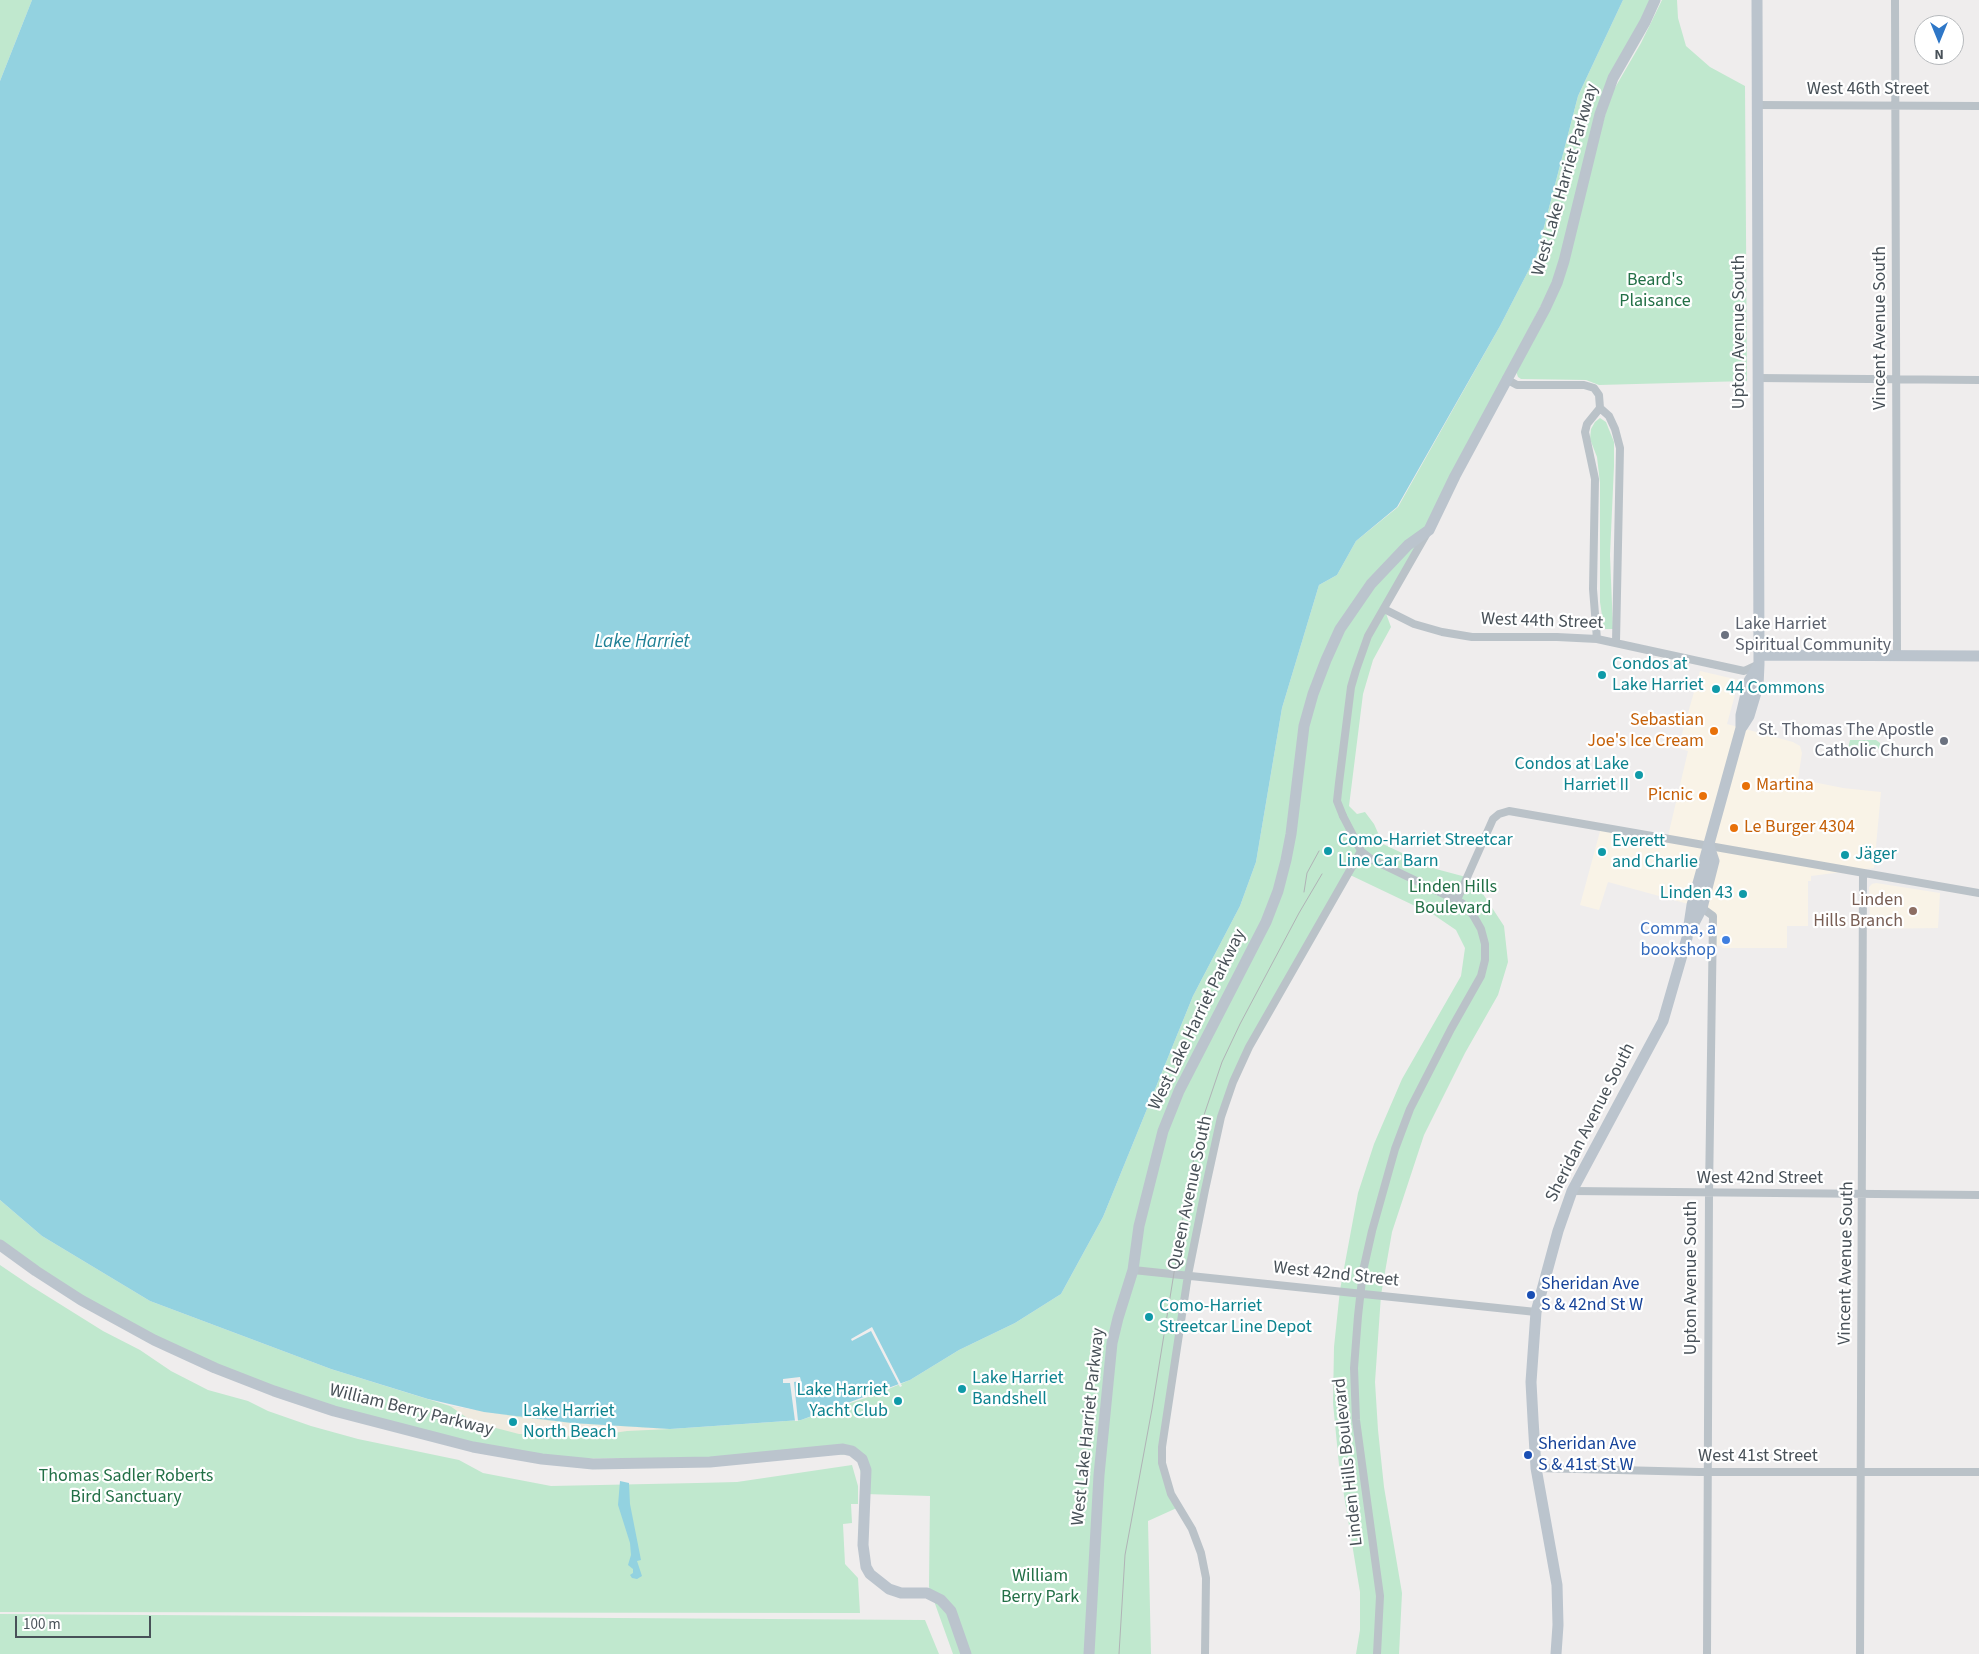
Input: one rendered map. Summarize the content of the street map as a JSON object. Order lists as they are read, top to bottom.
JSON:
{
  "streets": {
    "street": [
      "West 46th Street",
      "West Lake Harriet Parkway",
      "Vincent Avenue South",
      "Upton Avenue South",
      "West 44th Street",
      "Sheridan Avenue South",
      "West 42nd Street",
      "Queen Avenue South",
      "William Berry Parkway",
      "West 41st Street",
      "Linden Hills Boulevard"
    ]
  },
  "crossings": [
    ["West 46th Street", "Vincent Avenue South"],
    ["West 46th Street", "Upton Avenue South"],
    ["West Lake Harriet Parkway", "West 44th Street"],
    ["West Lake Harriet Parkway", "West 42nd Street"],
    ["West Lake Harriet Parkway", "Queen Avenue South"],
    ["West Lake Harriet Parkway", "Linden Hills Boulevard"],
    ["Vincent Avenue South", "West 44th Street"],
    ["Vincent Avenue South", "West 42nd Street"],
    ["Vincent Avenue South", "West 41st Street"],
    ["Upton Avenue South", "West 44th Street"],
    ["Upton Avenue South", "Sheridan Avenue South"],
    ["Upton Avenue South", "West 42nd Street"],
    ["Upton Avenue South", "West 41st Street"],
    ["Sheridan Avenue South", "West 42nd Street"],
    ["Sheridan Avenue South", "West 41st Street"],
    ["West 42nd Street", "Queen Avenue South"],
    ["West 42nd Street", "Linden Hills Boulevard"],
    ["Queen Avenue South", "Linden Hills Boulevard"]
  ],
  "water": ["Lake Harriet"],
  "parks": [
    "Beard's Plaisance",
    "Linden Hills Boulevard",
    "Thomas Sadler Roberts Bird Sanctuary",
    "William Berry Park"
  ],
  "places": [
    "Lake Harriet Spiritual Community",
    "Condos at Lake Harriet",
    "44 Commons",
    "Sebastian Joe's Ice Cream",
    "St. Thomas The Apostle Catholic Church",
    "Condos at Lake Harriet II",
    "Martina",
    "Picnic",
    "Le Burger 4304",
    "Como-Harriet Streetcar Line Car Barn",
    "Everett and Charlie",
    "Jäger",
    "Linden 43",
    "Linden Hills Branch",
    "Comma, a bookshop",
    "Sheridan Ave S & 42nd St W",
    "Como-Harriet Streetcar Line Depot",
    "Lake Harriet Bandshell",
    "Lake Harriet Yacht Club",
    "Lake Harriet North Beach",
    "Sheridan Ave S & 41st St W"
  ],
  "scale_bar": "100 m",
  "north": "bottom"
}
